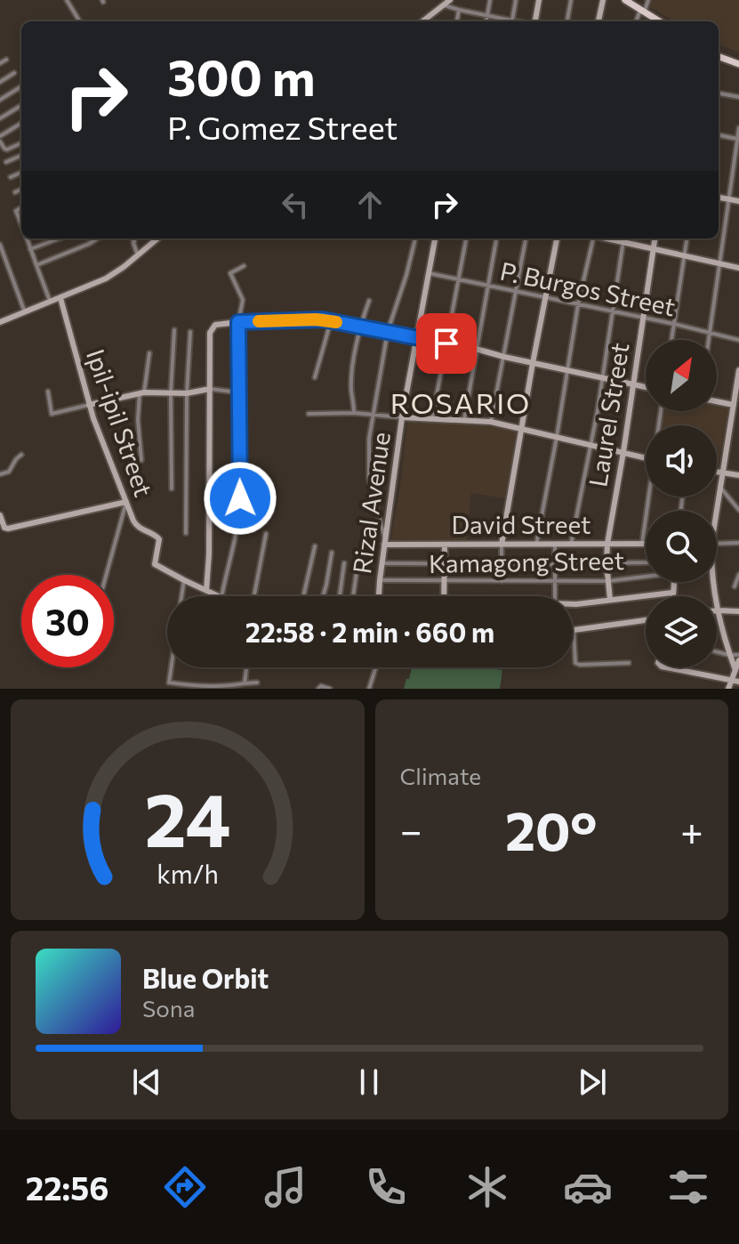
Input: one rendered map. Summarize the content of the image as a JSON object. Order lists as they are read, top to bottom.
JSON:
{
  "streets": {
    "street": [
      "P. Burgos Street",
      "Laurel Street",
      "Ipil-ipil Street",
      "Rizal Avenue",
      "David Street",
      "Kamagong Street"
    ]
  },
  "crossings": [
    ["P. Burgos Street", "Laurel Street"],
    ["P. Burgos Street", "Rizal Avenue"],
    ["Laurel Street", "David Street"],
    ["Laurel Street", "Kamagong Street"],
    ["Rizal Avenue", "David Street"],
    ["Rizal Avenue", "Kamagong Street"]
  ],
  "districts": ["ROSARIO"],
  "north": "top right",
  "page": {
    "turn": ["300 m", "P. Gomez Street"],
    "limit": "30",
    "trip": "22:58 · 2 min · 660 m",
    "tile": "Climate",
    "heat": ["−", "20°", "+"],
    "song": ["Blue Orbit", "Sona"],
    "tabs": "22:56",
    "gauge": ["24", "km/h"]
  }
}
